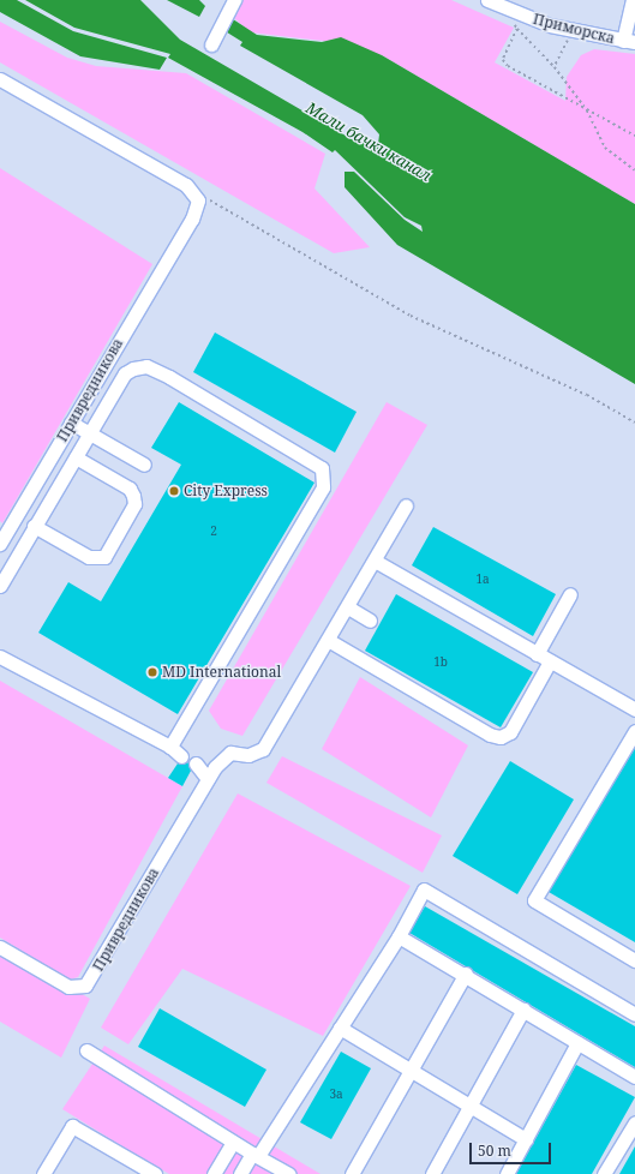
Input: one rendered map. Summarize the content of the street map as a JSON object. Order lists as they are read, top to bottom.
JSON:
{
  "streets": {
    "street": ["Приморска", "Привредникова"]
  },
  "water": ["Мали бачки канал"],
  "places": ["City Express", "MD International"],
  "house_numbers": [
    "2",
    "1a",
    "1b",
    "3a"
  ],
  "scale_bar": "50 m"
}
